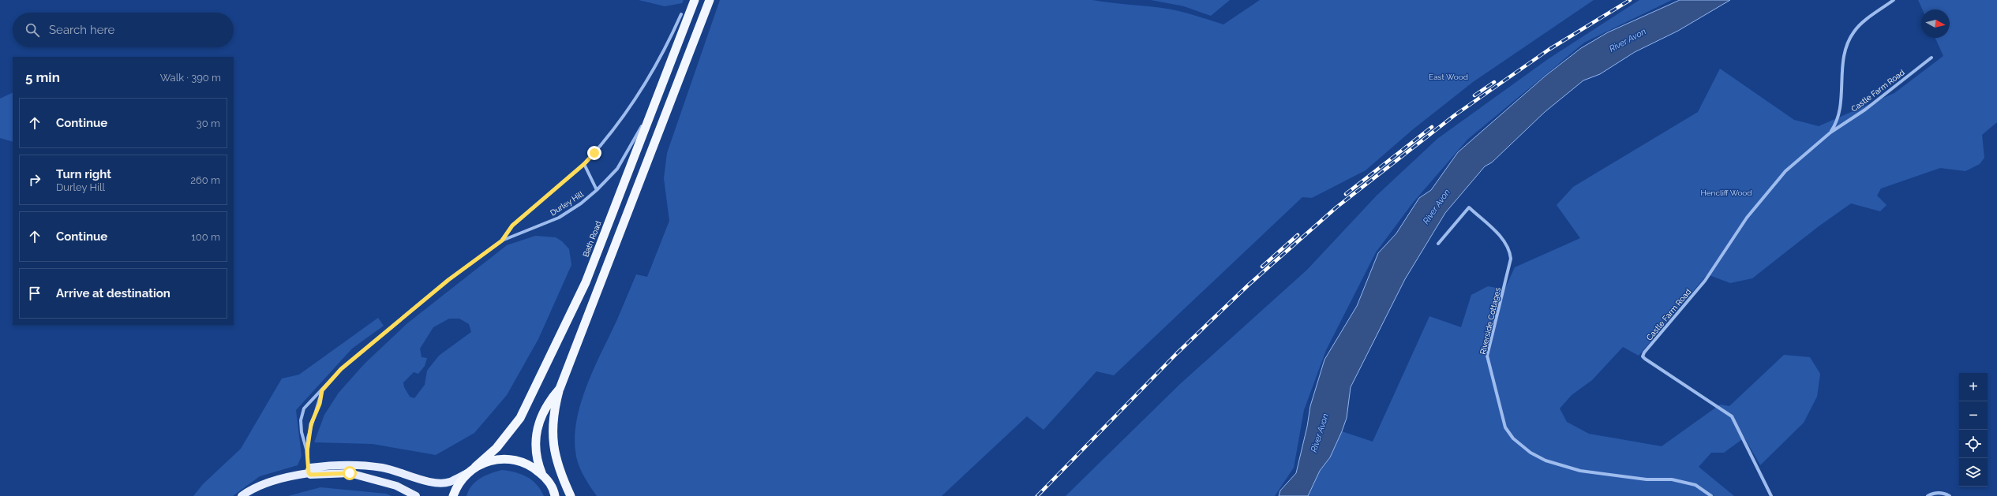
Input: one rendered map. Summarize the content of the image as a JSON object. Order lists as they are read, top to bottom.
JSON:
{
  "streets": {
    "highway": ["Bath Road"],
    "street": ["Castle Farm Road", "Durley Hill", "Riverside Cottages"]
  },
  "crossings": [
    ["Durley Hill", "Bath Road"]
  ],
  "water": ["River Avon"],
  "parks": ["East Wood", "Hencliff Wood"],
  "north": "right",
  "page": {
    "search": "Search here",
    "heading": ["5 min", "Walk · 390 m"],
    "list": [
      ["Continue", "30 m"],
      ["Turn right", "Durley Hill", "260 m"],
      ["Continue", "100 m"],
      "Arrive at destination"
    ],
    "map_buttons": ["+", "−"]
  }
}
